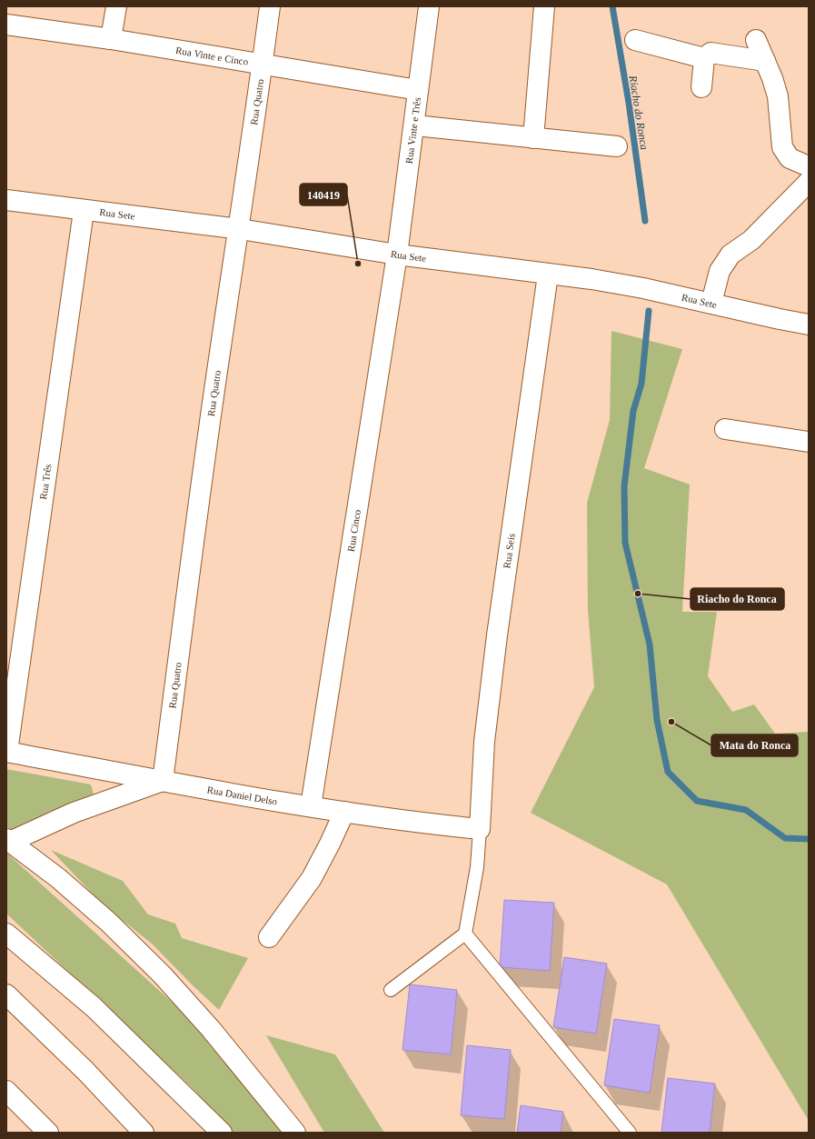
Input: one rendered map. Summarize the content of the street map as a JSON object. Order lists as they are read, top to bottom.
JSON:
{
  "streets": {
    "main road": [
      "Rua Vinte e Cinco",
      "Rua Quatro",
      "Rua Vinte e Três",
      "Rua Sete",
      "Rua Três",
      "Rua Cinco",
      "Rua Seis",
      "Rua Daniel Delso"
    ]
  },
  "crossings": [
    ["Rua Vinte e Cinco", "Rua Quatro"],
    ["Rua Vinte e Cinco", "Rua Vinte e Três"],
    ["Rua Quatro", "Rua Sete"],
    ["Rua Quatro", "Rua Daniel Delso"],
    ["Rua Vinte e Três", "Rua Sete"],
    ["Rua Vinte e Três", "Rua Cinco"],
    ["Rua Sete", "Rua Três"],
    ["Rua Sete", "Rua Cinco"],
    ["Rua Sete", "Rua Seis"],
    ["Rua Três", "Rua Daniel Delso"],
    ["Rua Cinco", "Rua Daniel Delso"],
    ["Rua Seis", "Rua Daniel Delso"]
  ],
  "water": ["Riacho do Ronca"],
  "places": ["140419", "Riacho do Ronca", "Mata do Ronca"]
}
